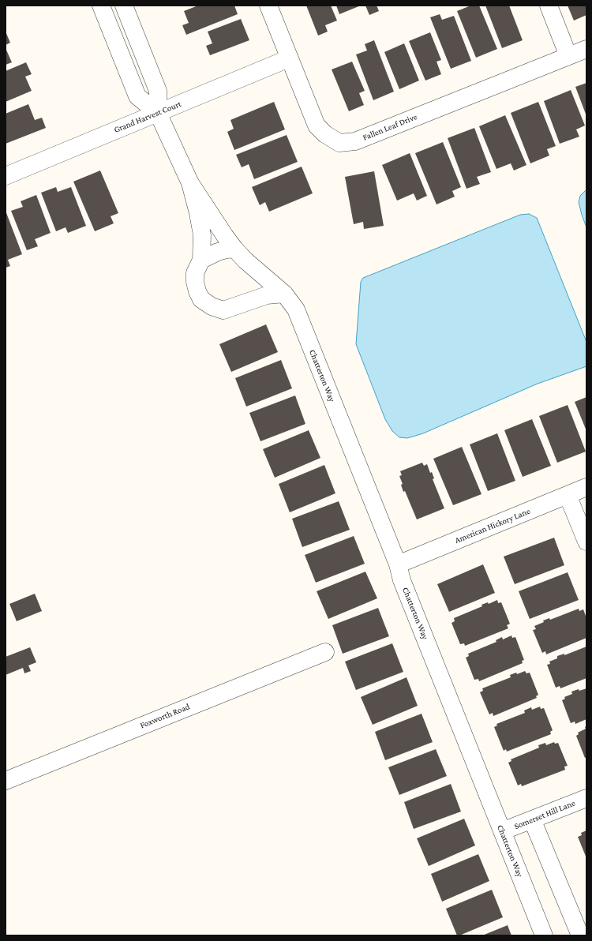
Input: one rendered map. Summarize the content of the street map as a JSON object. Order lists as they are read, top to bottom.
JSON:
{
  "streets": {
    "street": [
      "Grand Harvest Court",
      "Fallen Leaf Drive",
      "Chatterton Way",
      "American Hickory Lane",
      "Foxworth Road",
      "Somerset Hill Lane"
    ]
  },
  "crossings": [
    ["Grand Harvest Court", "Fallen Leaf Drive"],
    ["Chatterton Way", "American Hickory Lane"],
    ["Chatterton Way", "Somerset Hill Lane"]
  ]
}
